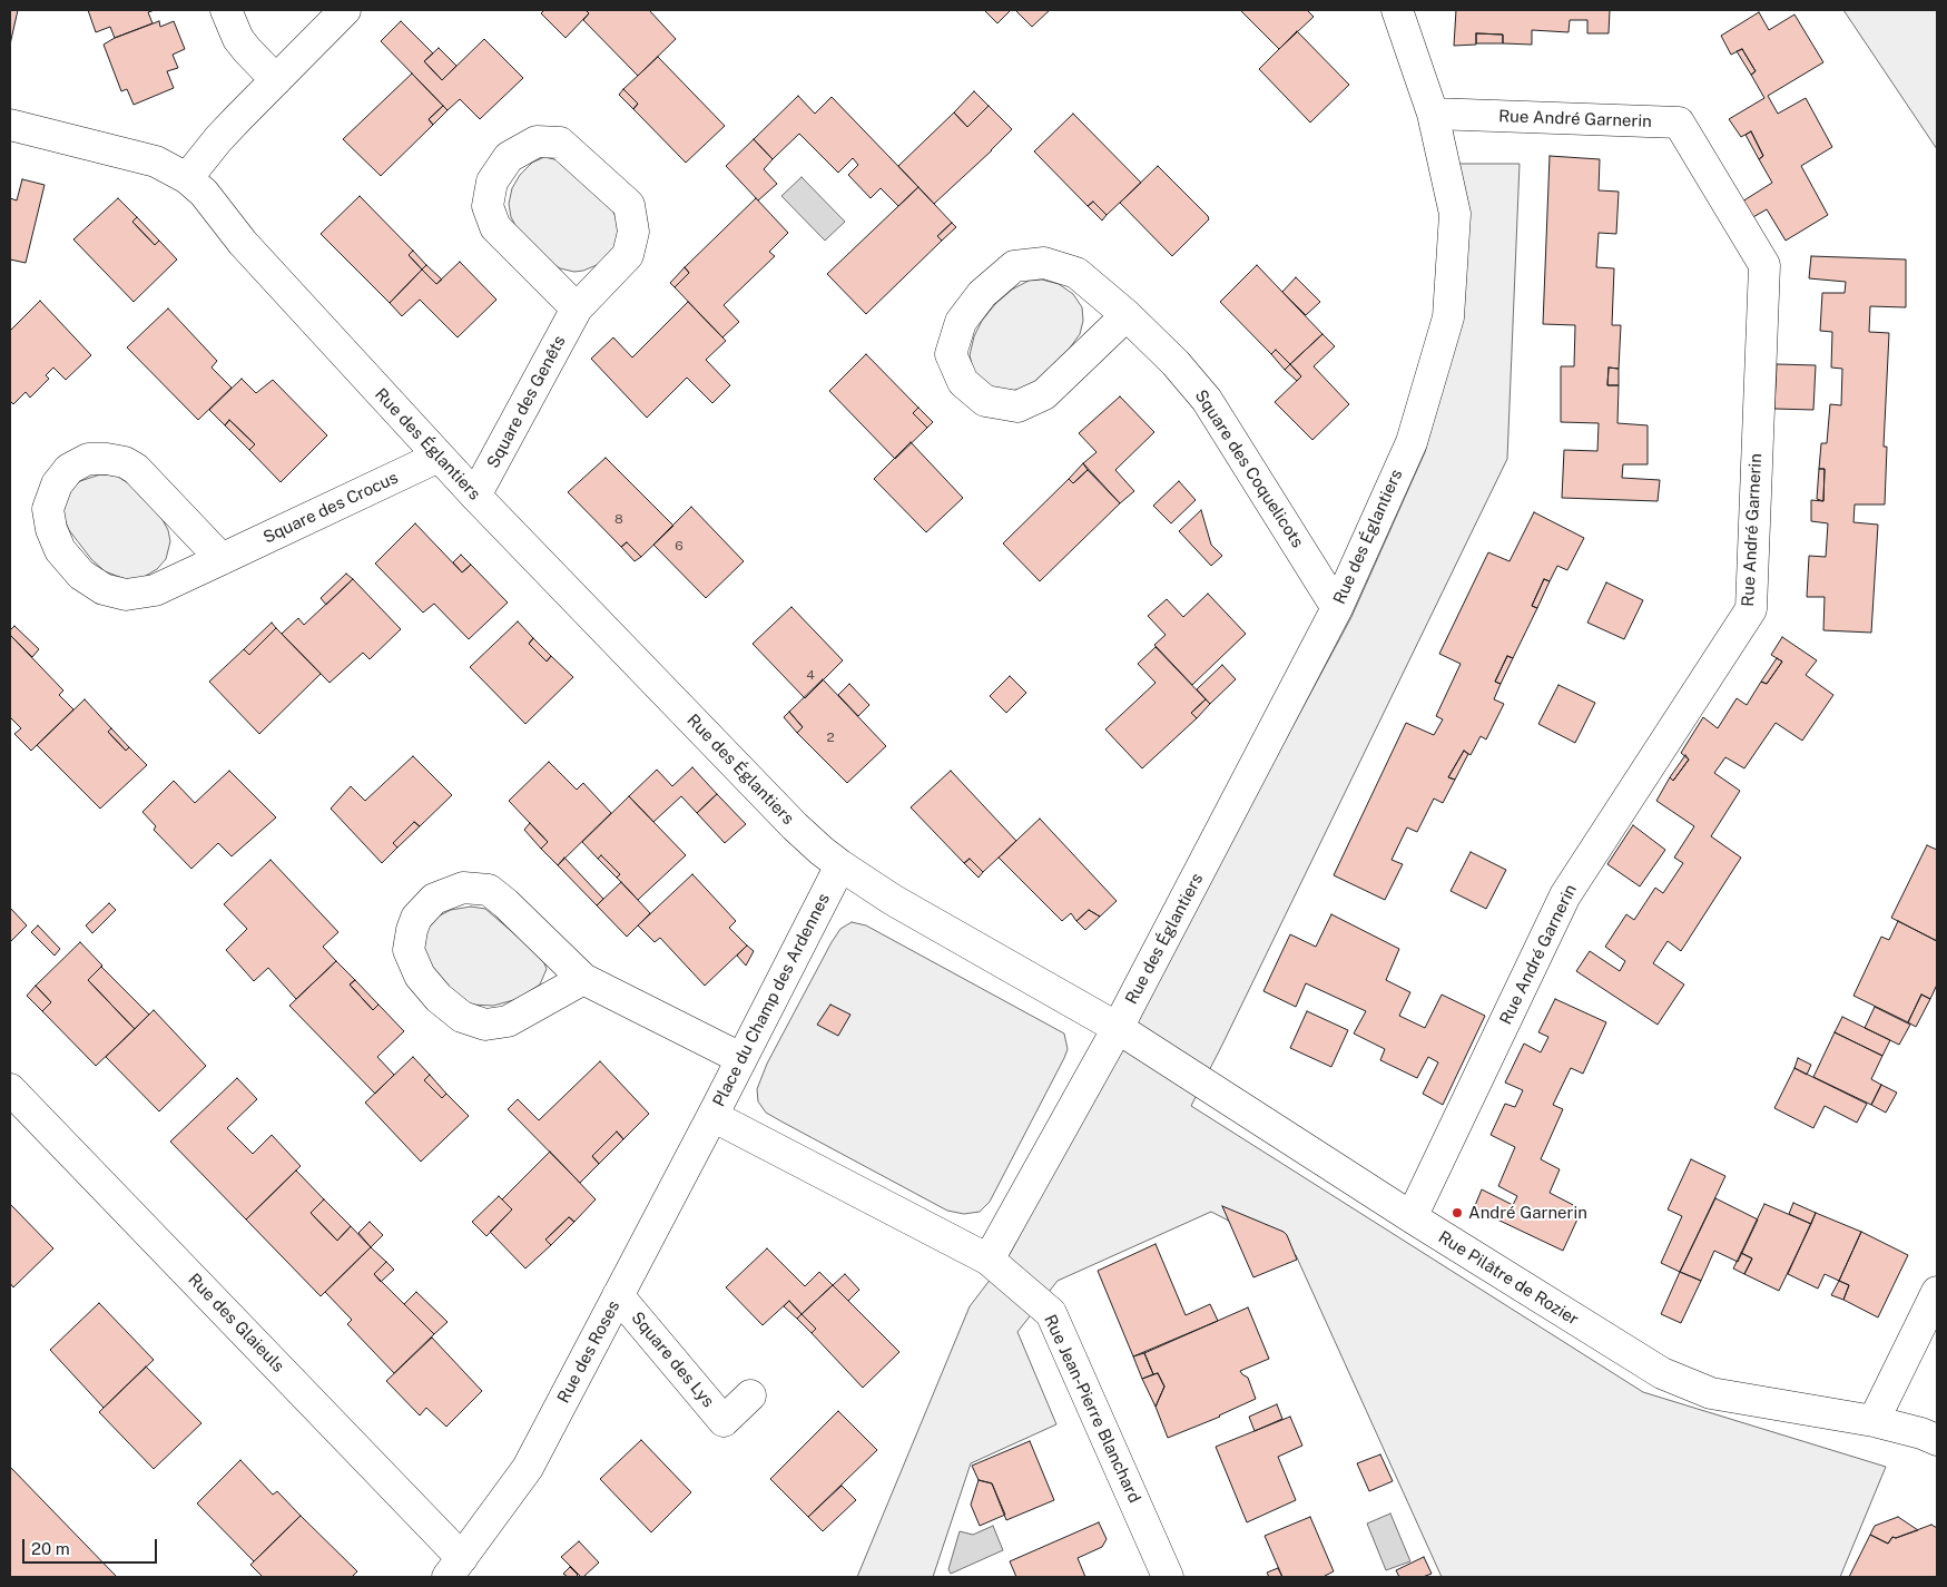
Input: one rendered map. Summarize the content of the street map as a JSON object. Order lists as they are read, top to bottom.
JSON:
{
  "streets": {
    "street": [
      "Rue André Garnerin",
      "Square des Genêts",
      "Rue des Églantiers",
      "Square des Coquelicots",
      "Square des Crocus",
      "Place du Champ des Ardennes",
      "Rue Pilâtre de Rozier",
      "Rue des Glaieuls",
      "Rue des Roses",
      "Square des Lys",
      "Rue Jean-Pierre Blanchard"
    ]
  },
  "crossings": [
    ["Rue André Garnerin", "Rue des Églantiers"],
    ["Rue André Garnerin", "Rue Pilâtre de Rozier"],
    ["Square des Genêts", "Rue des Églantiers"],
    ["Rue des Églantiers", "Square des Coquelicots"],
    ["Rue des Églantiers", "Square des Crocus"],
    ["Rue des Églantiers", "Place du Champ des Ardennes"],
    ["Rue des Églantiers", "Rue Pilâtre de Rozier"],
    ["Place du Champ des Ardennes", "Rue des Roses"],
    ["Place du Champ des Ardennes", "Rue Jean-Pierre Blanchard"],
    ["Rue des Glaieuls", "Rue des Roses"],
    ["Rue des Roses", "Square des Lys"]
  ],
  "places": ["André Garnerin"],
  "house_numbers": [
    "8",
    "6",
    "4",
    "2"
  ],
  "scale_bar": "20 m"
}
